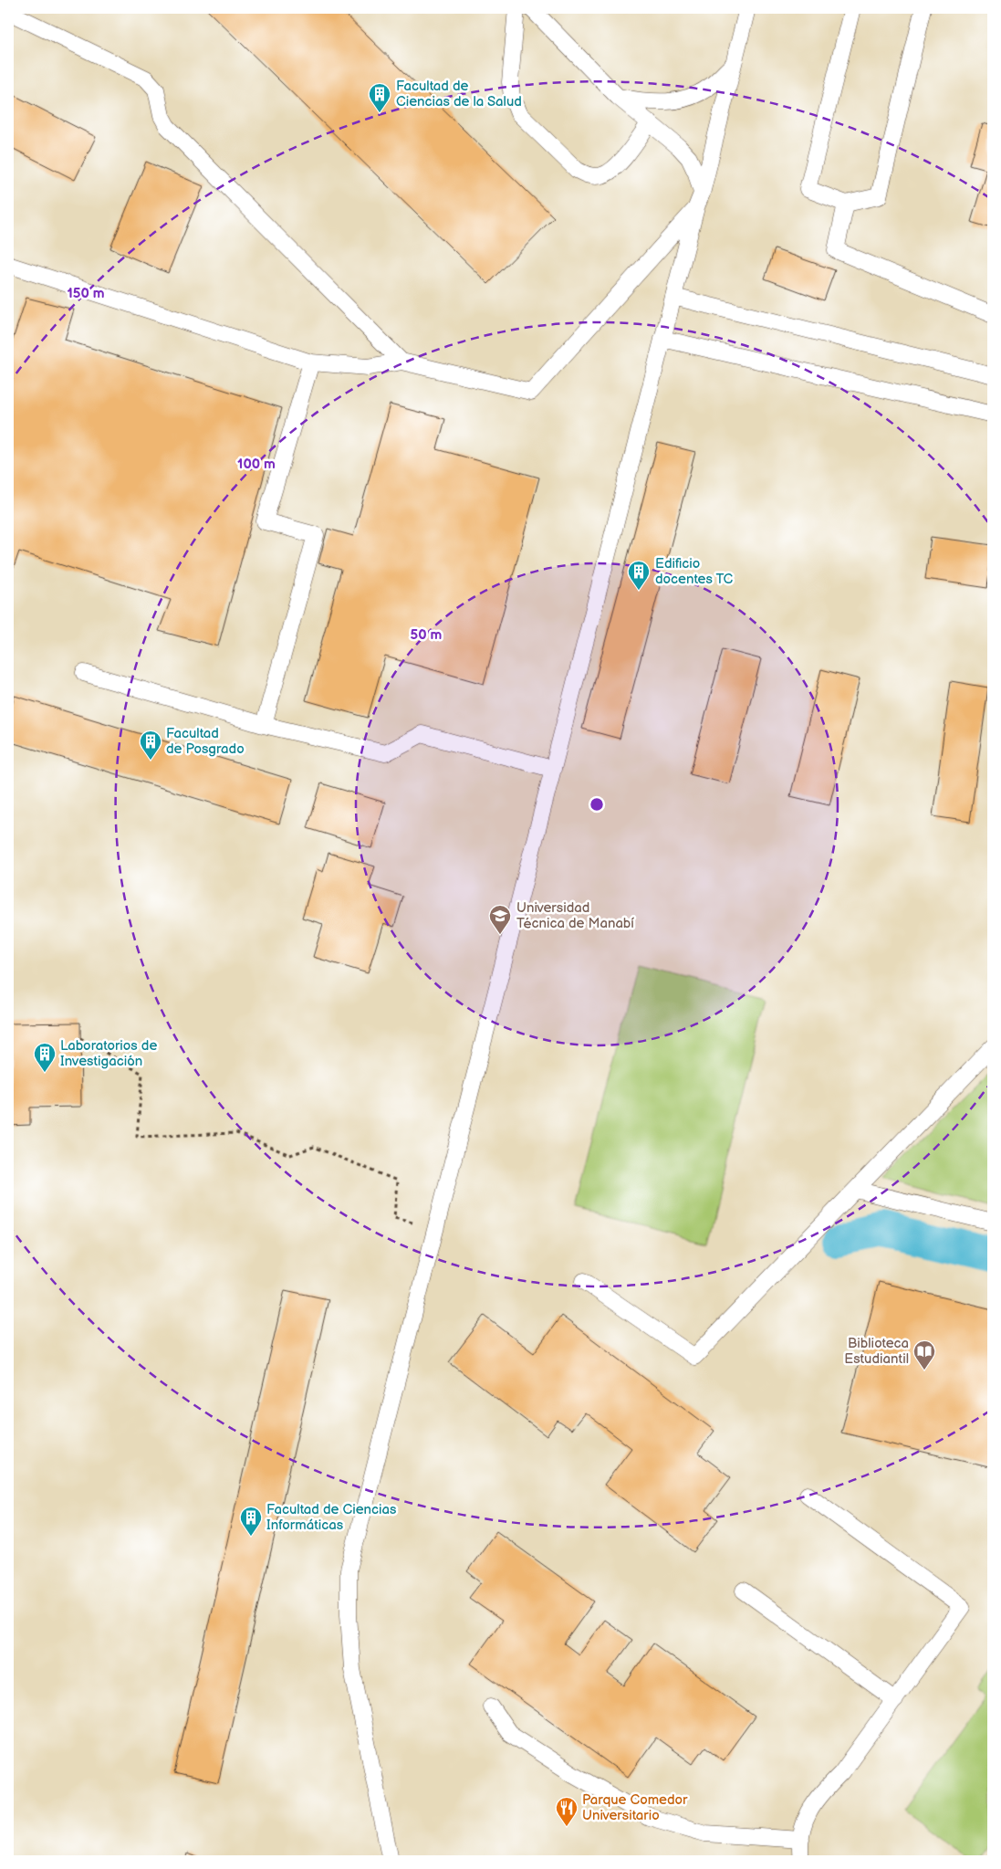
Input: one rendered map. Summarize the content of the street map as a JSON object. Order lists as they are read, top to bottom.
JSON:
{
  "places": {
    "building": [
      "Facultad de Ciencias de la Salud",
      "Edificio docentes TC",
      "Facultad de Posgrado",
      "Laboratorios de Investigación",
      "Facultad de Ciencias Informáticas"
    ],
    "school or university": ["Universidad Técnica de Manabí"],
    "library": ["Biblioteca Estudiantil"],
    "restaurant": ["Parque Comedor Universitario"]
  },
  "rings": ["150 m", "100 m", "50 m"]
}
